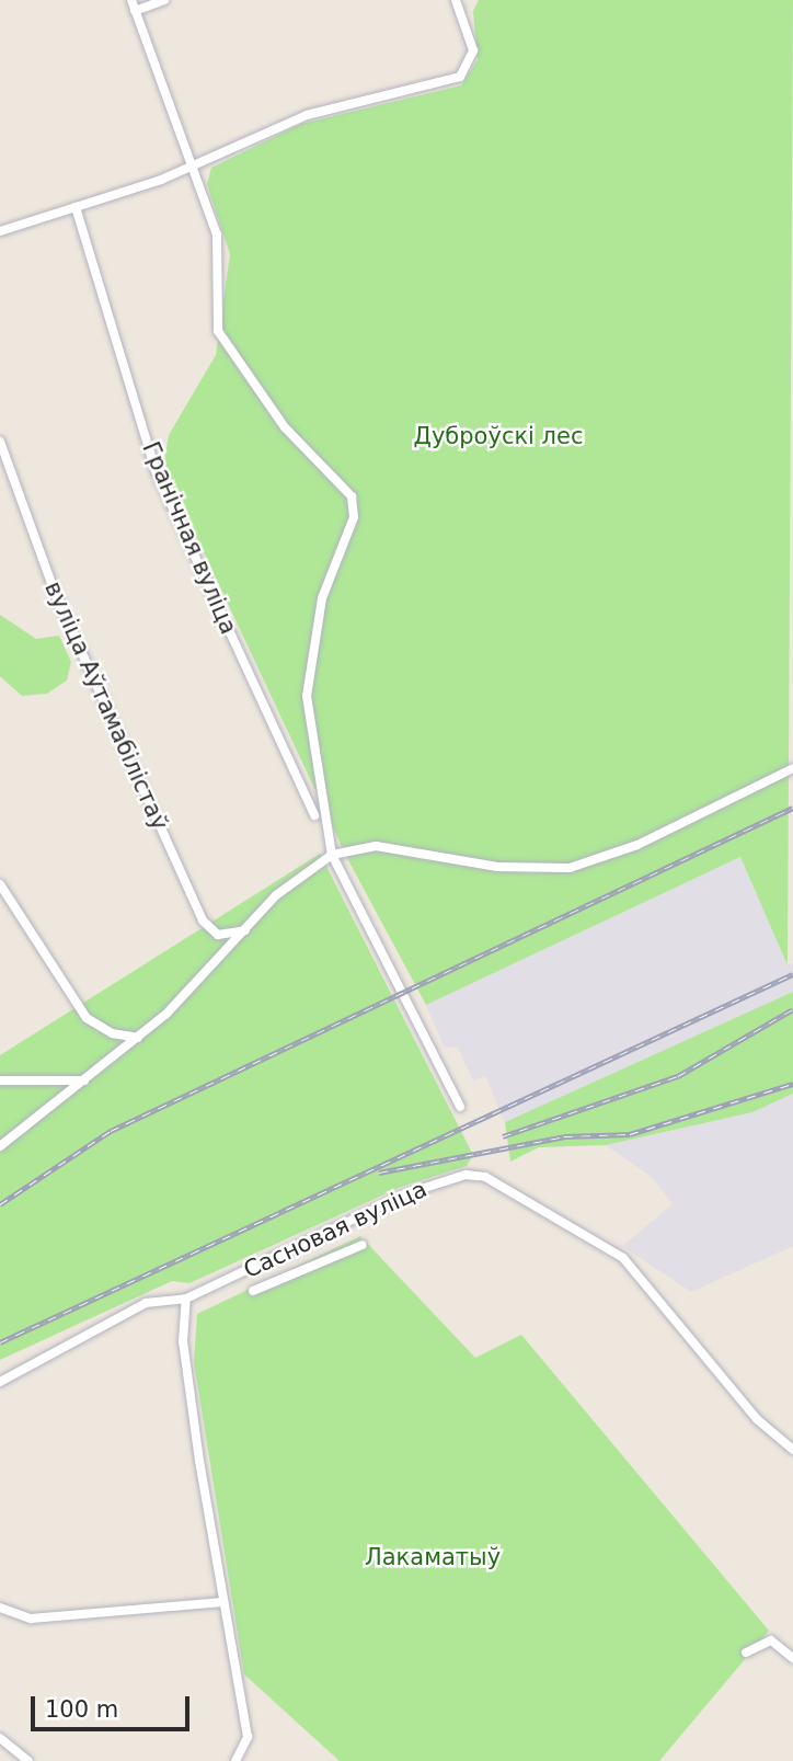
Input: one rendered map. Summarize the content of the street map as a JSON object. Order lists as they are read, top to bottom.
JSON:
{
  "streets": {
    "street": ["Гранічная вуліца", "вуліца Аўтамабілістаў", "Сасновая вуліца"]
  },
  "parks": ["Дуброўскі лес", "Лакаматыў"],
  "scale_bar": "100 m"
}
